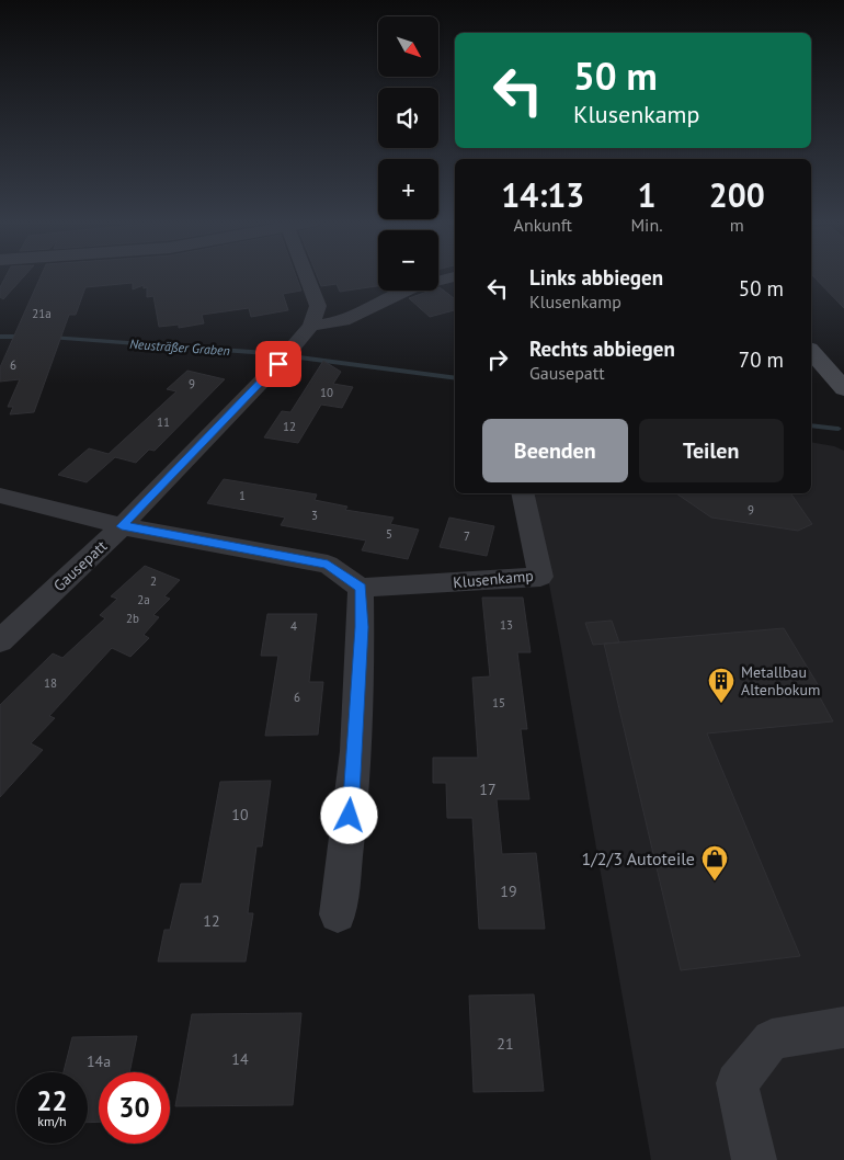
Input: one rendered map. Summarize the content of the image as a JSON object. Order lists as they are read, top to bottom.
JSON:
{
  "streets": {
    "street": ["Gausepatt", "Klusenkamp"]
  },
  "water": ["Neusträßer Graben"],
  "places": {
    "building": ["Metallbau Altenbokum"],
    "shop": ["1/2/3 Autoteile"]
  },
  "house_numbers": [
    "21a",
    "6",
    "9",
    "10",
    "11",
    "12",
    "1",
    "9",
    "3",
    "5",
    "7",
    "2",
    "2a",
    "2b",
    "13",
    "4",
    "18",
    "6",
    "15",
    "17",
    "10",
    "19",
    "12",
    "21",
    "14",
    "14a"
  ],
  "north": "bottom right",
  "page": {
    "map_buttons": ["+", "−"],
    "turn": ["50 m", "Klusenkamp"],
    "eta": [
      "14:13",
      "Ankunft",
      "1",
      "Min.",
      "200",
      "m"
    ],
    "list": [
      {
        "name": "Links abbiegen",
        "note": "Klusenkamp",
        "value": "50 m"
      },
      {
        "name": "Rechts abbiegen",
        "note": "Gausepatt",
        "value": "70 m"
      }
    ],
    "buttons": ["Beenden", "Teilen"],
    "speed": "22 km/h",
    "limit": "30"
  }
}
